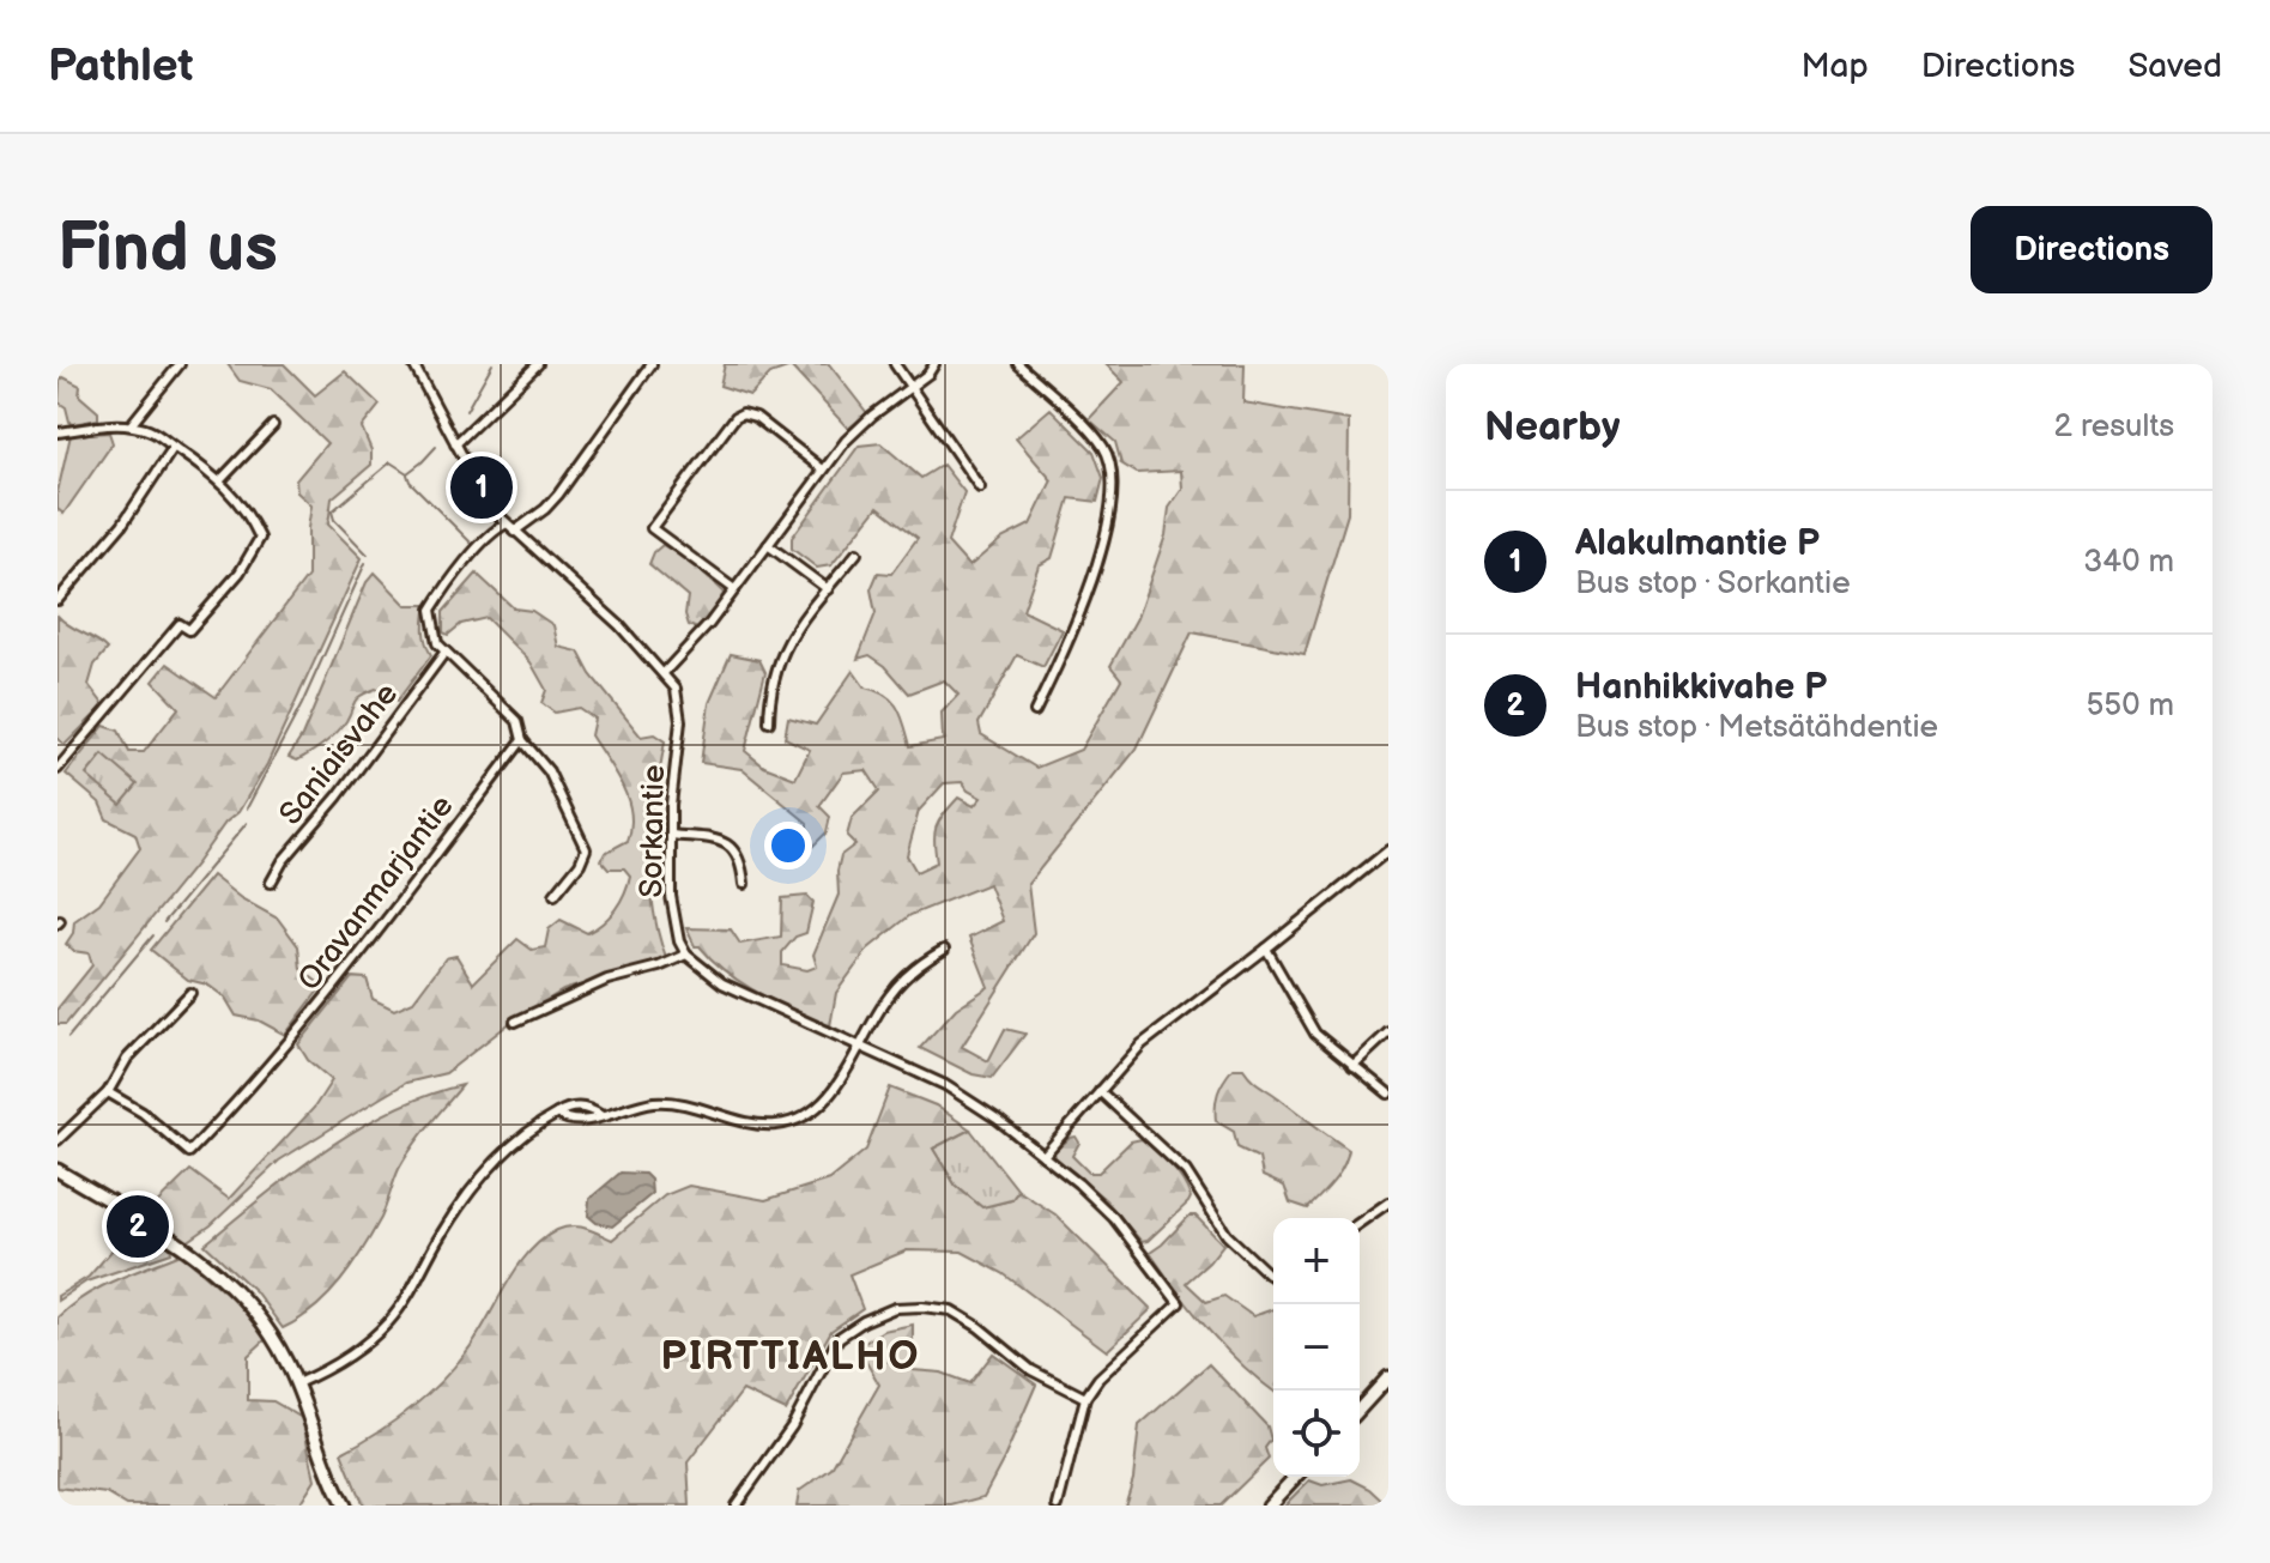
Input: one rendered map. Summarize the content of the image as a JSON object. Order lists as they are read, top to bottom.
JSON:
{
  "streets": {
    "street": ["Saniaisvahe", "Sorkantie", "Oravanmarjantie"]
  },
  "districts": ["PIRTTIALHO"],
  "page": {
    "header": "Pathlet",
    "nav": ["Map", "Directions", "Saved"],
    "buttons": "Directions",
    "title": "Find us",
    "heading": ["Nearby", "2 results"],
    "pins": ["1", "2"],
    "list": [
      {
        "mark": "1",
        "name": "Alakulmantie P",
        "note": "Bus stop · Sorkantie",
        "value": "340 m"
      },
      {
        "mark": "2",
        "name": "Hanhikkivahe P",
        "note": "Bus stop · Metsätähdentie",
        "value": "550 m"
      }
    ],
    "map_buttons": ["+", "−"]
  }
}
